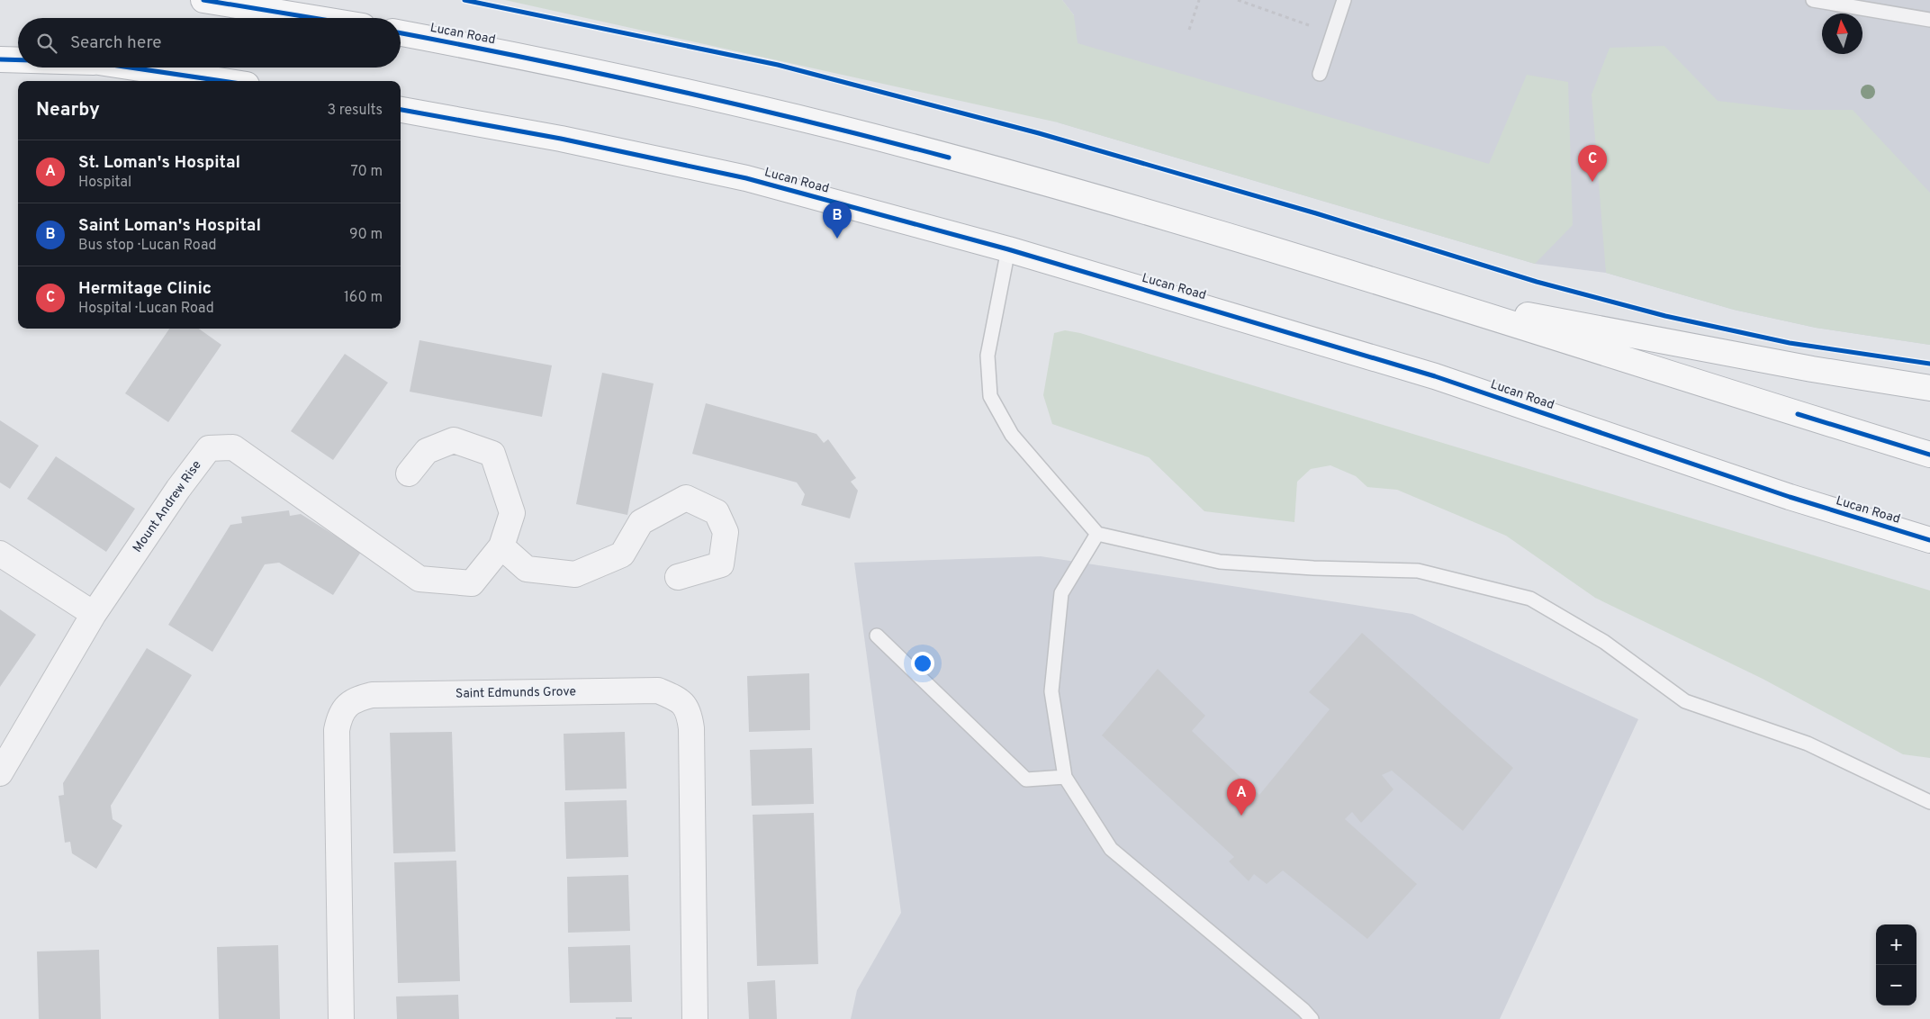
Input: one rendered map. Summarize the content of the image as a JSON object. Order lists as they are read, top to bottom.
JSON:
{
  "streets": {
    "highway": ["Lucan Road"],
    "street": ["Mount Andrew Rise", "Saint Edmunds Grove"]
  },
  "north": "top",
  "page": {
    "search": "Search here",
    "heading": ["Nearby", "3 results"],
    "list": [
      {
        "mark": "A",
        "name": "St. Loman's Hospital",
        "note": "Hospital",
        "value": "70 m"
      },
      {
        "mark": "B",
        "name": "Saint Loman's Hospital",
        "note": "Bus stop · Lucan Road",
        "value": "90 m"
      },
      {
        "mark": "C",
        "name": "Hermitage Clinic",
        "note": "Hospital · Lucan Road",
        "value": "160 m"
      }
    ],
    "pins": ["C", "B", "A"],
    "map_buttons": ["+", "−"]
  }
}
